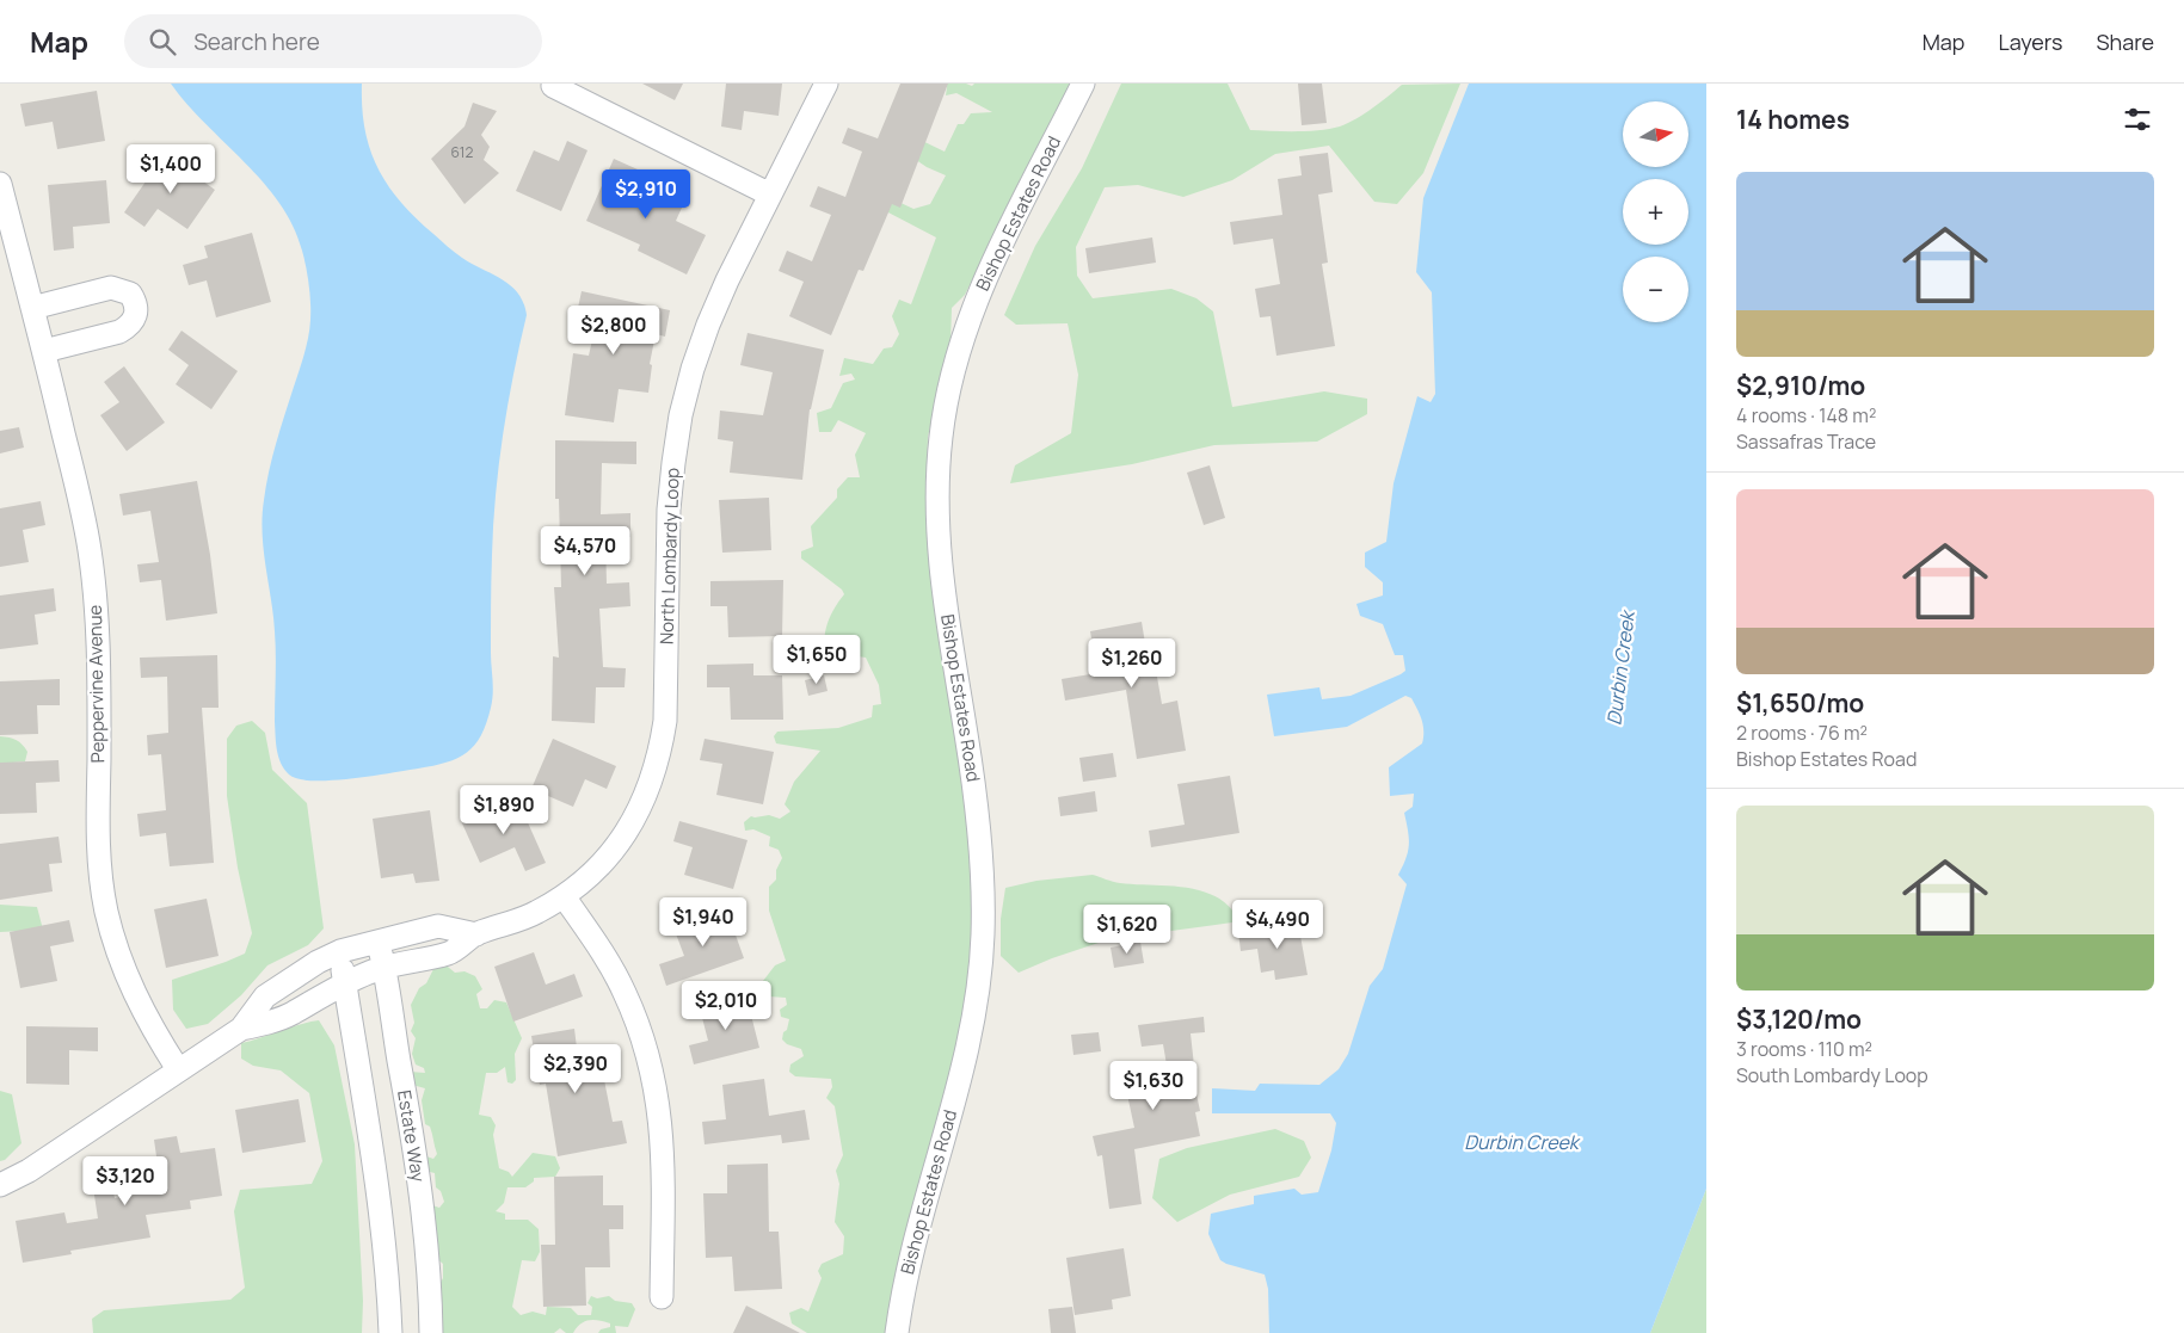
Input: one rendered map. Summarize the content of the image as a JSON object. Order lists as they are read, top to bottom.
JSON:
{
  "streets": {
    "street": [
      "Bishop Estates Road",
      "North Lombardy Loop",
      "Peppervine Avenue",
      "Estate Way"
    ]
  },
  "crossings": [
    ["North Lombardy Loop", "Estate Way"]
  ],
  "water": ["Durbin Creek"],
  "house_numbers": ["612"],
  "north": "right",
  "page": {
    "header": "Map",
    "search": "Search here",
    "nav": ["Map", "Layers", "Share"],
    "heading": "14 homes",
    "map_buttons": ["+", "−"],
    "price": [
      "$1,400",
      "$2,910",
      "$2,800",
      "$4,570",
      "$1,650",
      "$1,260",
      "$1,890",
      "$1,940",
      "$4,490",
      "$1,620",
      "$2,010",
      "$2,390",
      "$1,630",
      "$3,120"
    ],
    "list": [
      {
        "name": "$2,910/mo",
        "note": "4 rooms · 148 m² · Sassafras Trace"
      },
      {
        "name": "$1,650/mo",
        "note": "2 rooms · 76 m² · Bishop Estates Road"
      },
      {
        "name": "$3,120/mo",
        "note": "3 rooms · 110 m² · South Lombardy Loop"
      }
    ]
  }
}
